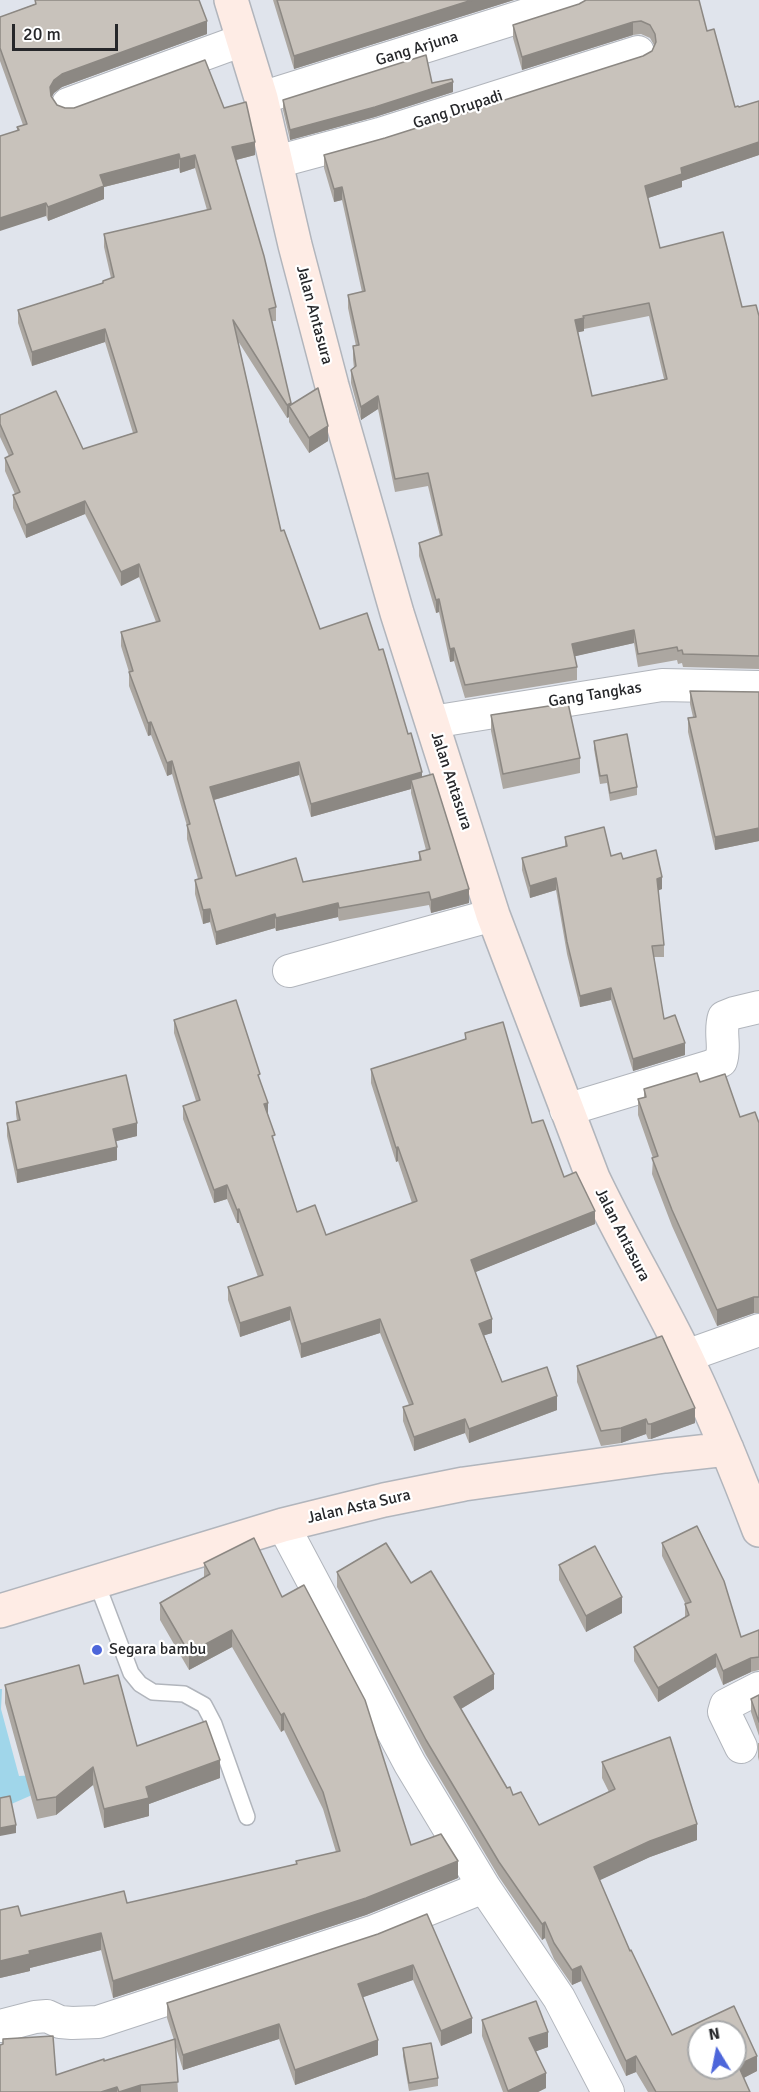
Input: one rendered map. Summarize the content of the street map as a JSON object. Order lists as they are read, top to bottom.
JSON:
{
  "streets": {
    "main road": ["Jalan Antasura", "Jalan Asta Sura"],
    "street": ["Gang Arjuna", "Gang Drupadi", "Gang Tangkas"]
  },
  "crossings": [
    ["Gang Arjuna", "Jalan Antasura"],
    ["Gang Drupadi", "Jalan Antasura"],
    ["Jalan Antasura", "Gang Tangkas"],
    ["Jalan Antasura", "Jalan Asta Sura"]
  ],
  "places": ["Segara bambu"],
  "scale_bar": "20 m",
  "north": "top"
}
